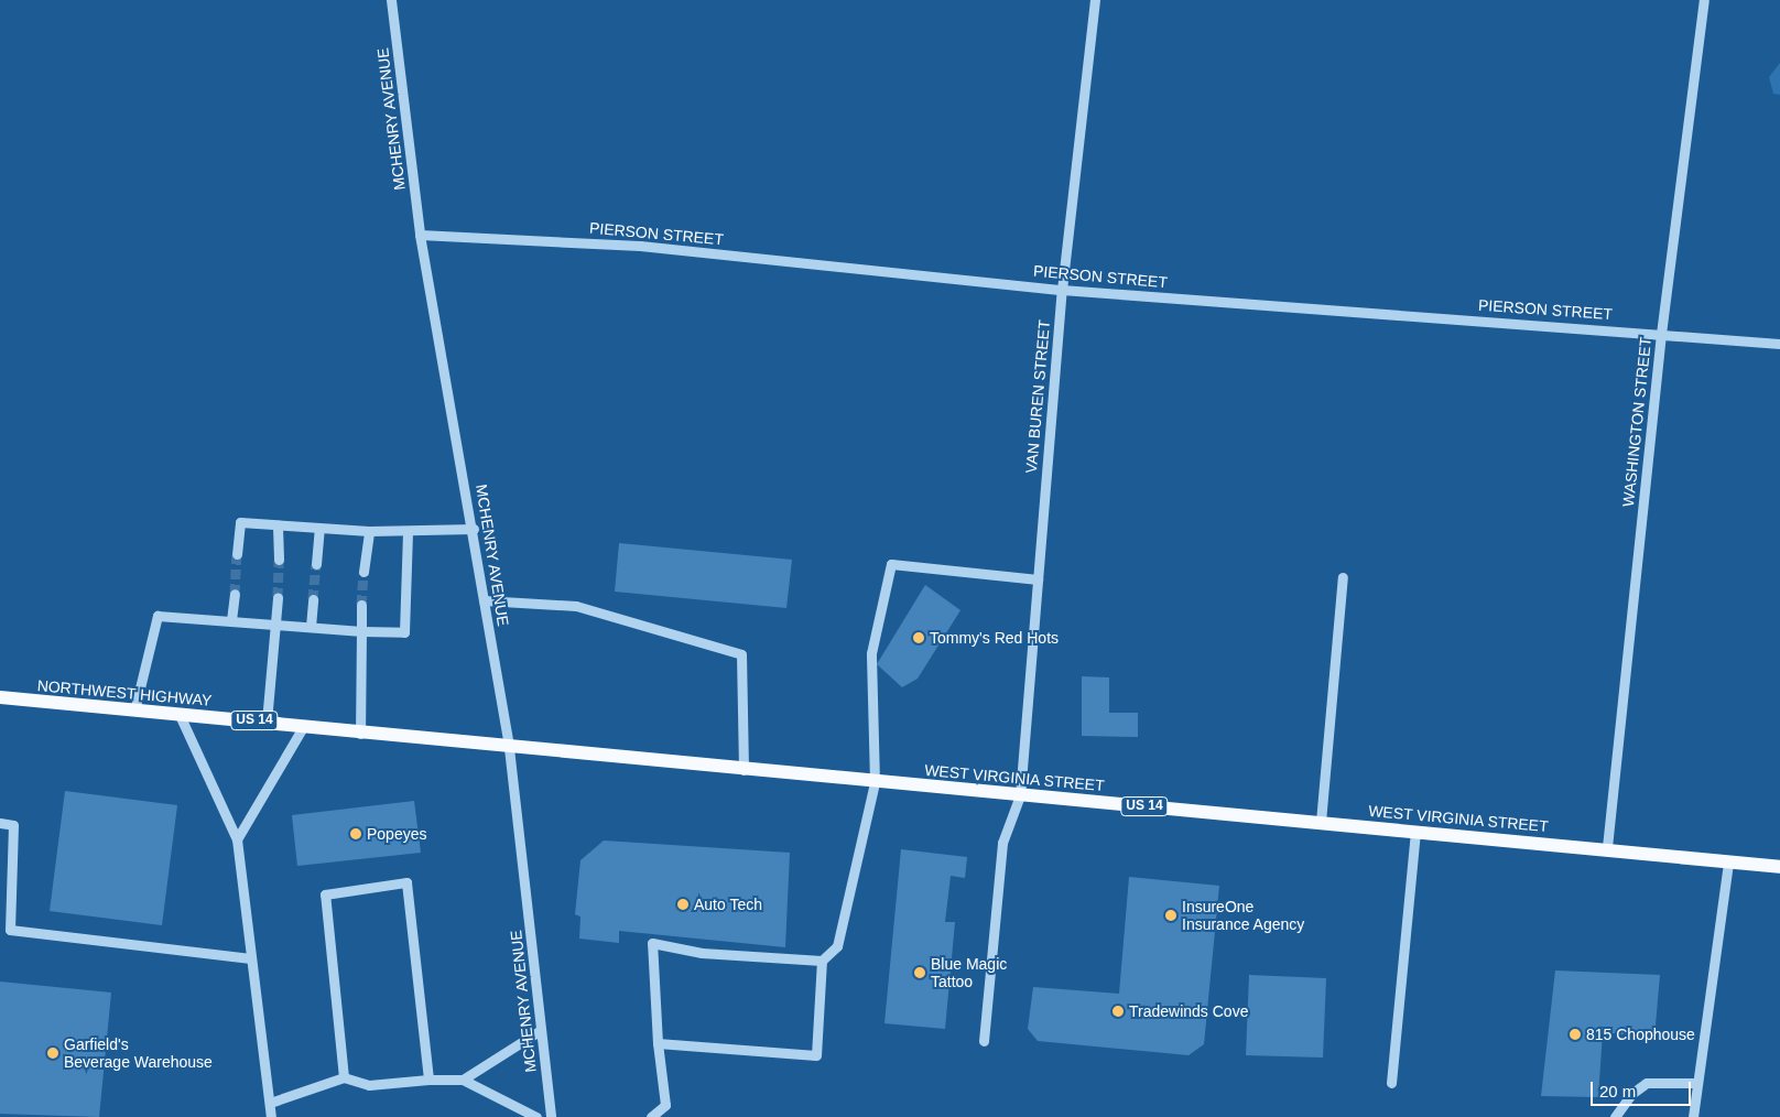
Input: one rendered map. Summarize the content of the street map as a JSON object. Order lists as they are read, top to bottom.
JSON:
{
  "streets": {
    "main road": ["NORTHWEST HIGHWAY", "US 14", "WEST VIRGINIA STREET"],
    "street": [
      "MCHENRY AVENUE",
      "PIERSON STREET",
      "VAN BUREN STREET",
      "WASHINGTON STREET"
    ]
  },
  "crossings": [
    ["MCHENRY AVENUE", "PIERSON STREET"],
    ["MCHENRY AVENUE", "NORTHWEST HIGHWAY"],
    ["MCHENRY AVENUE", "WEST VIRGINIA STREET"],
    ["PIERSON STREET", "VAN BUREN STREET"],
    ["PIERSON STREET", "WASHINGTON STREET"],
    ["VAN BUREN STREET", "WEST VIRGINIA STREET"],
    ["WASHINGTON STREET", "WEST VIRGINIA STREET"],
    ["NORTHWEST HIGHWAY", "WEST VIRGINIA STREET"]
  ],
  "places": [
    "Tommy's Red Hots",
    "Popeyes",
    "Auto Tech",
    "InsureOne Insurance Agency",
    "Blue Magic Tattoo",
    "Tradewinds Cove",
    "815 Chophouse",
    "Garfield's Beverage Warehouse"
  ],
  "scale_bar": "20 m"
}
